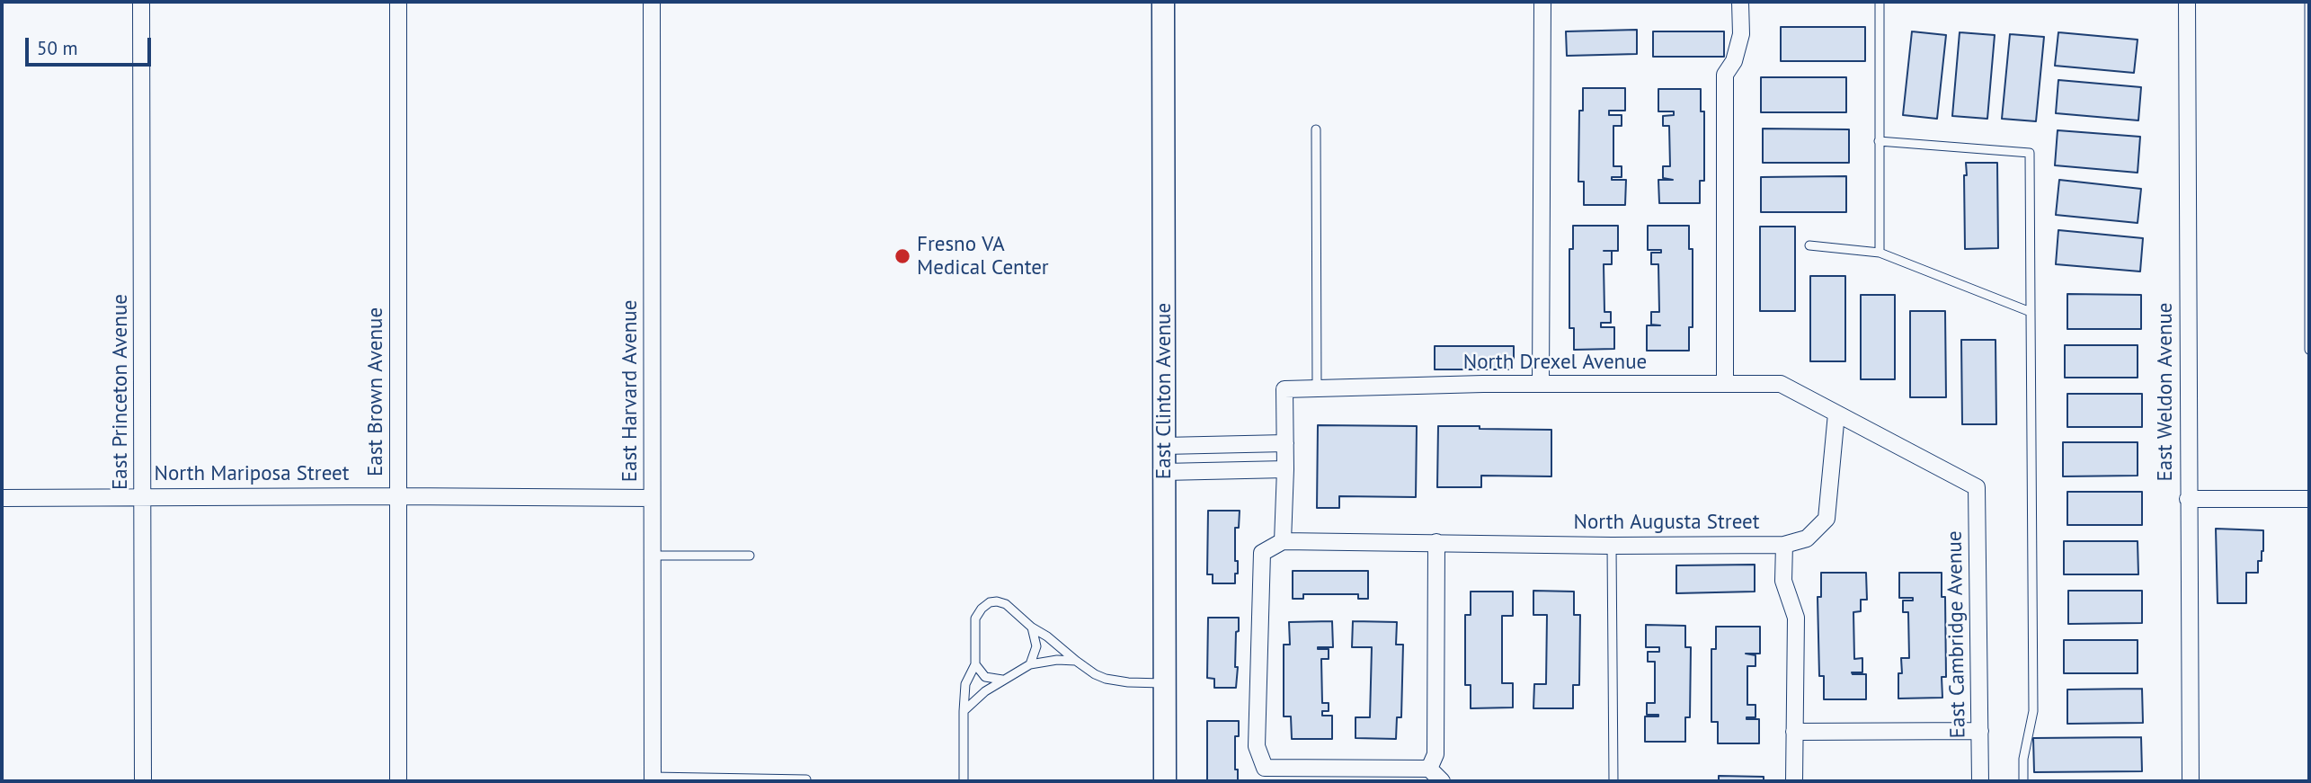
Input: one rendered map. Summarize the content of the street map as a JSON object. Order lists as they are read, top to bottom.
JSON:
{
  "streets": {
    "main road": ["East Clinton Avenue"],
    "street": [
      "North Drexel Avenue",
      "East Harvard Avenue",
      "East Princeton Avenue",
      "East Brown Avenue",
      "East Weldon Avenue",
      "North Mariposa Street",
      "North Augusta Street",
      "East Cambridge Avenue"
    ]
  },
  "crossings": [
    ["North Drexel Avenue", "East Cambridge Avenue"],
    ["East Harvard Avenue", "North Mariposa Street"],
    ["East Princeton Avenue", "North Mariposa Street"],
    ["East Brown Avenue", "North Mariposa Street"]
  ],
  "places": ["Fresno VA Medical Center"],
  "scale_bar": "50 m"
}
